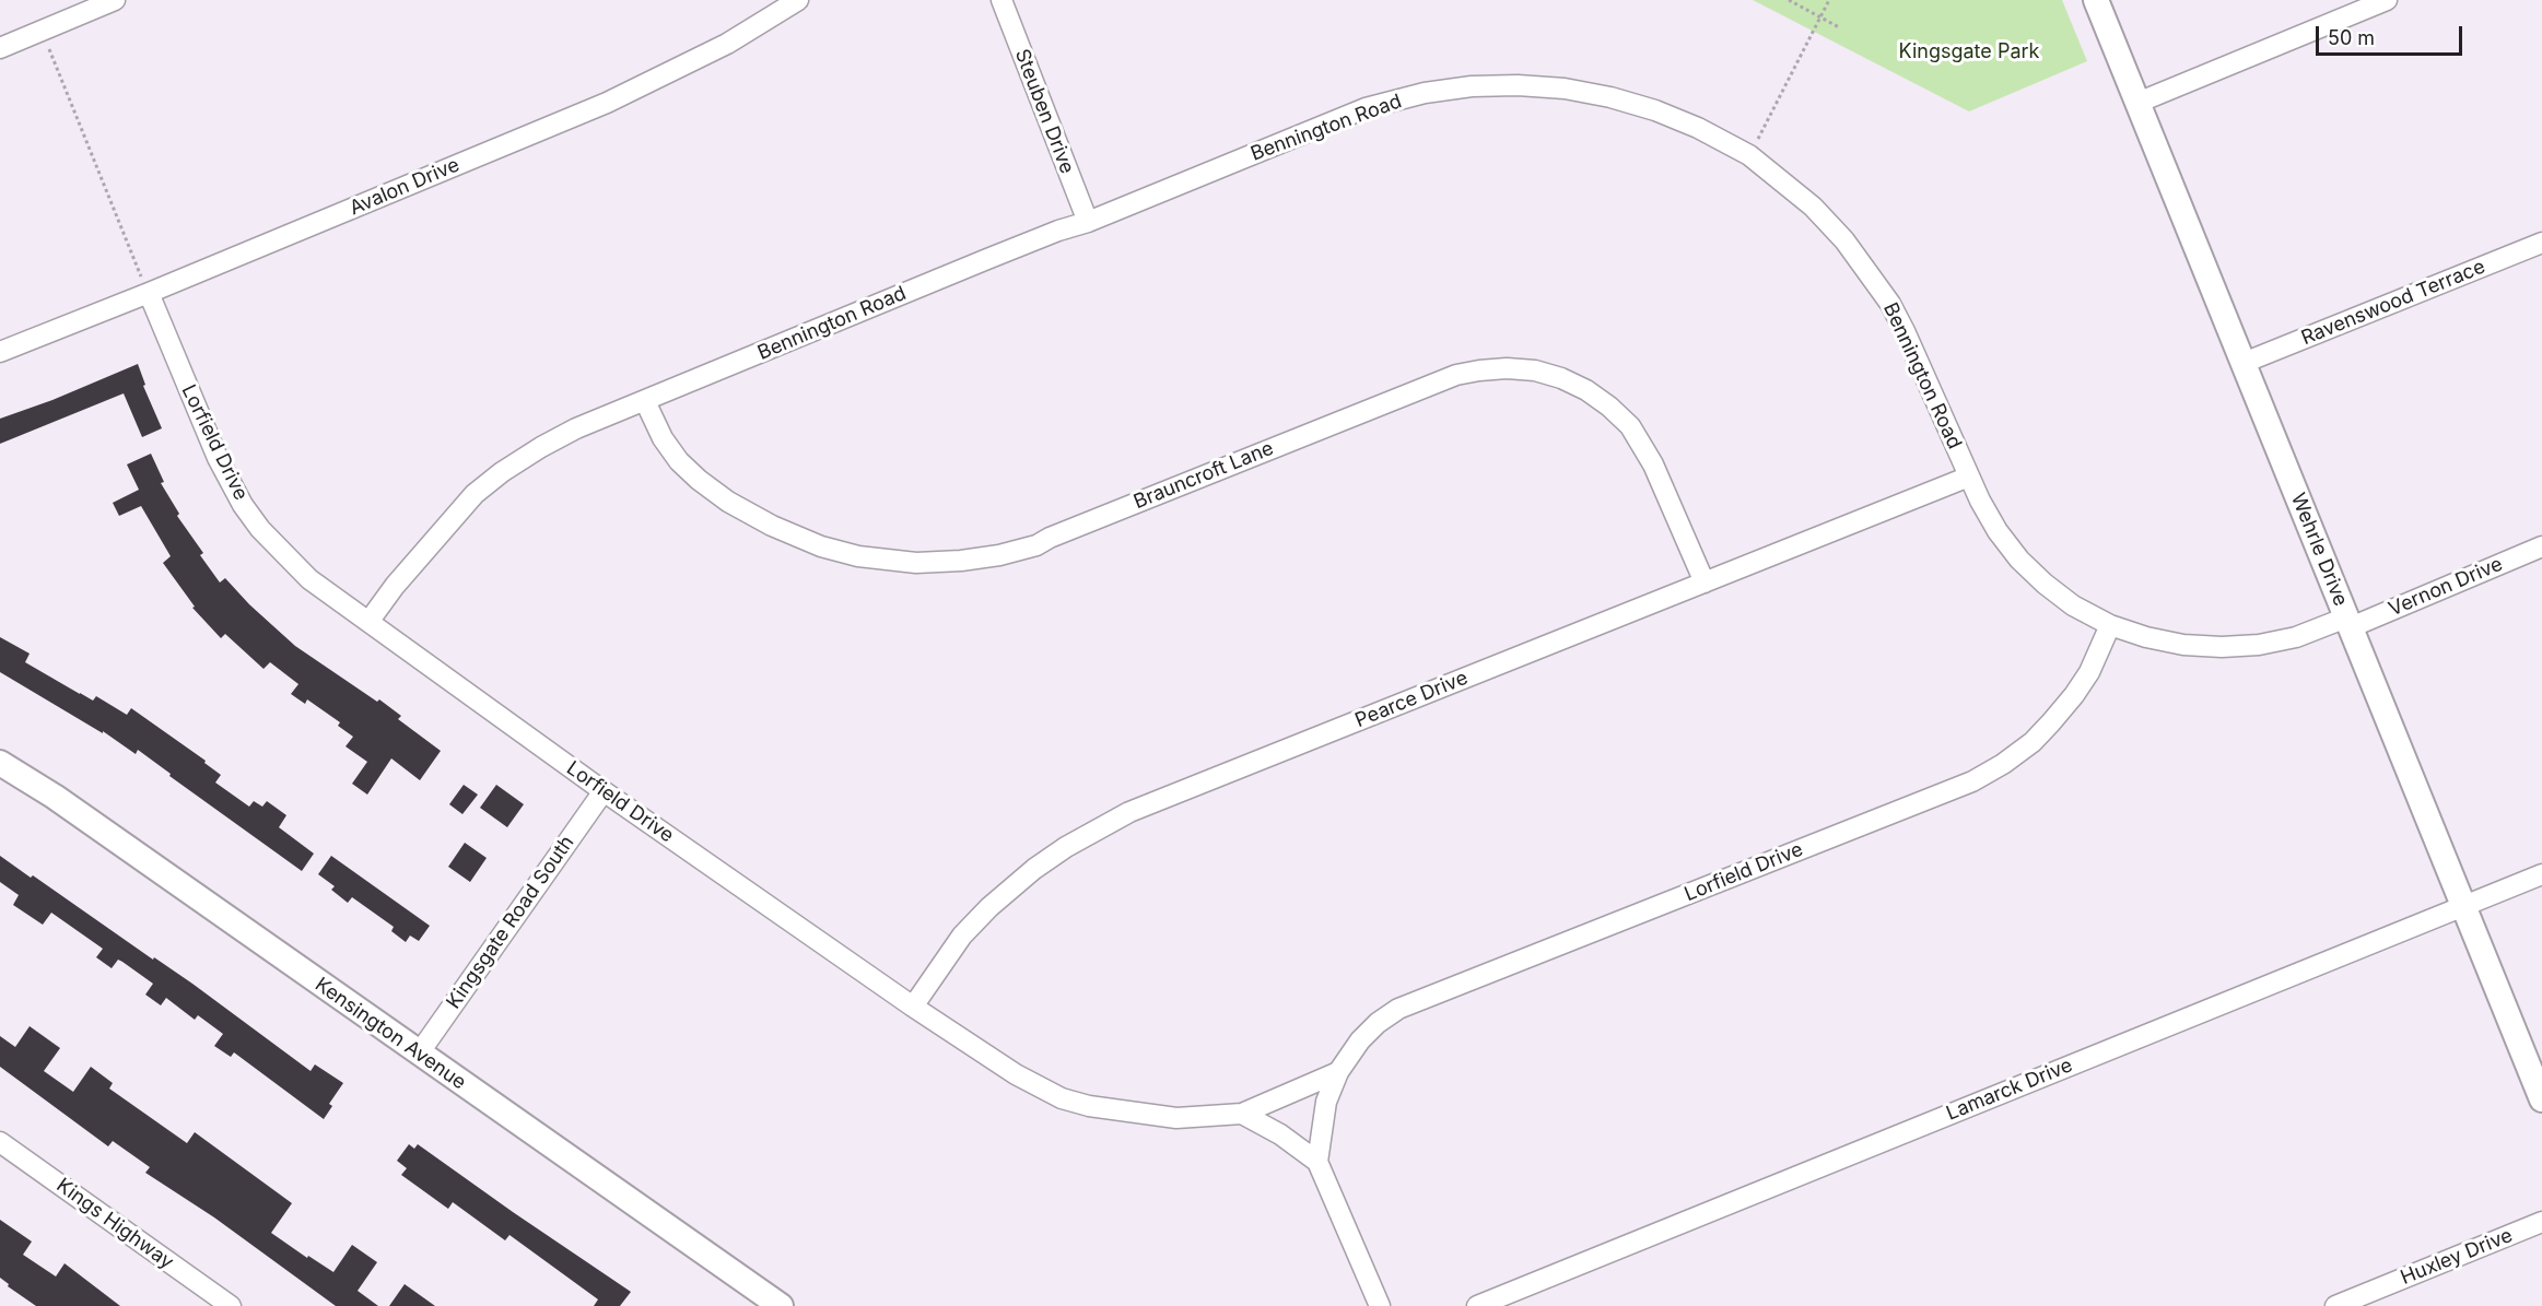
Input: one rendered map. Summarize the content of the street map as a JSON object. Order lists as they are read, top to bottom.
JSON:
{
  "streets": {
    "street": [
      "Steuben Drive",
      "Bennington Road",
      "Avalon Drive",
      "Ravenswood Terrace",
      "Lorfield Drive",
      "Brauncroft Lane",
      "Wehrle Drive",
      "Vernon Drive",
      "Pearce Drive",
      "Kingsgate Road South",
      "Kensington Avenue",
      "Lamarck Drive",
      "Kings Highway",
      "Huxley Drive"
    ]
  },
  "crossings": [
    ["Steuben Drive", "Bennington Road"],
    ["Bennington Road", "Lorfield Drive"],
    ["Bennington Road", "Brauncroft Lane"],
    ["Bennington Road", "Wehrle Drive"],
    ["Bennington Road", "Vernon Drive"],
    ["Bennington Road", "Pearce Drive"],
    ["Avalon Drive", "Lorfield Drive"],
    ["Ravenswood Terrace", "Wehrle Drive"],
    ["Lorfield Drive", "Pearce Drive"],
    ["Lorfield Drive", "Kingsgate Road South"],
    ["Brauncroft Lane", "Pearce Drive"],
    ["Wehrle Drive", "Vernon Drive"],
    ["Wehrle Drive", "Lamarck Drive"],
    ["Kingsgate Road South", "Kensington Avenue"]
  ],
  "parks": ["Kingsgate Park"],
  "scale_bar": "50 m"
}
